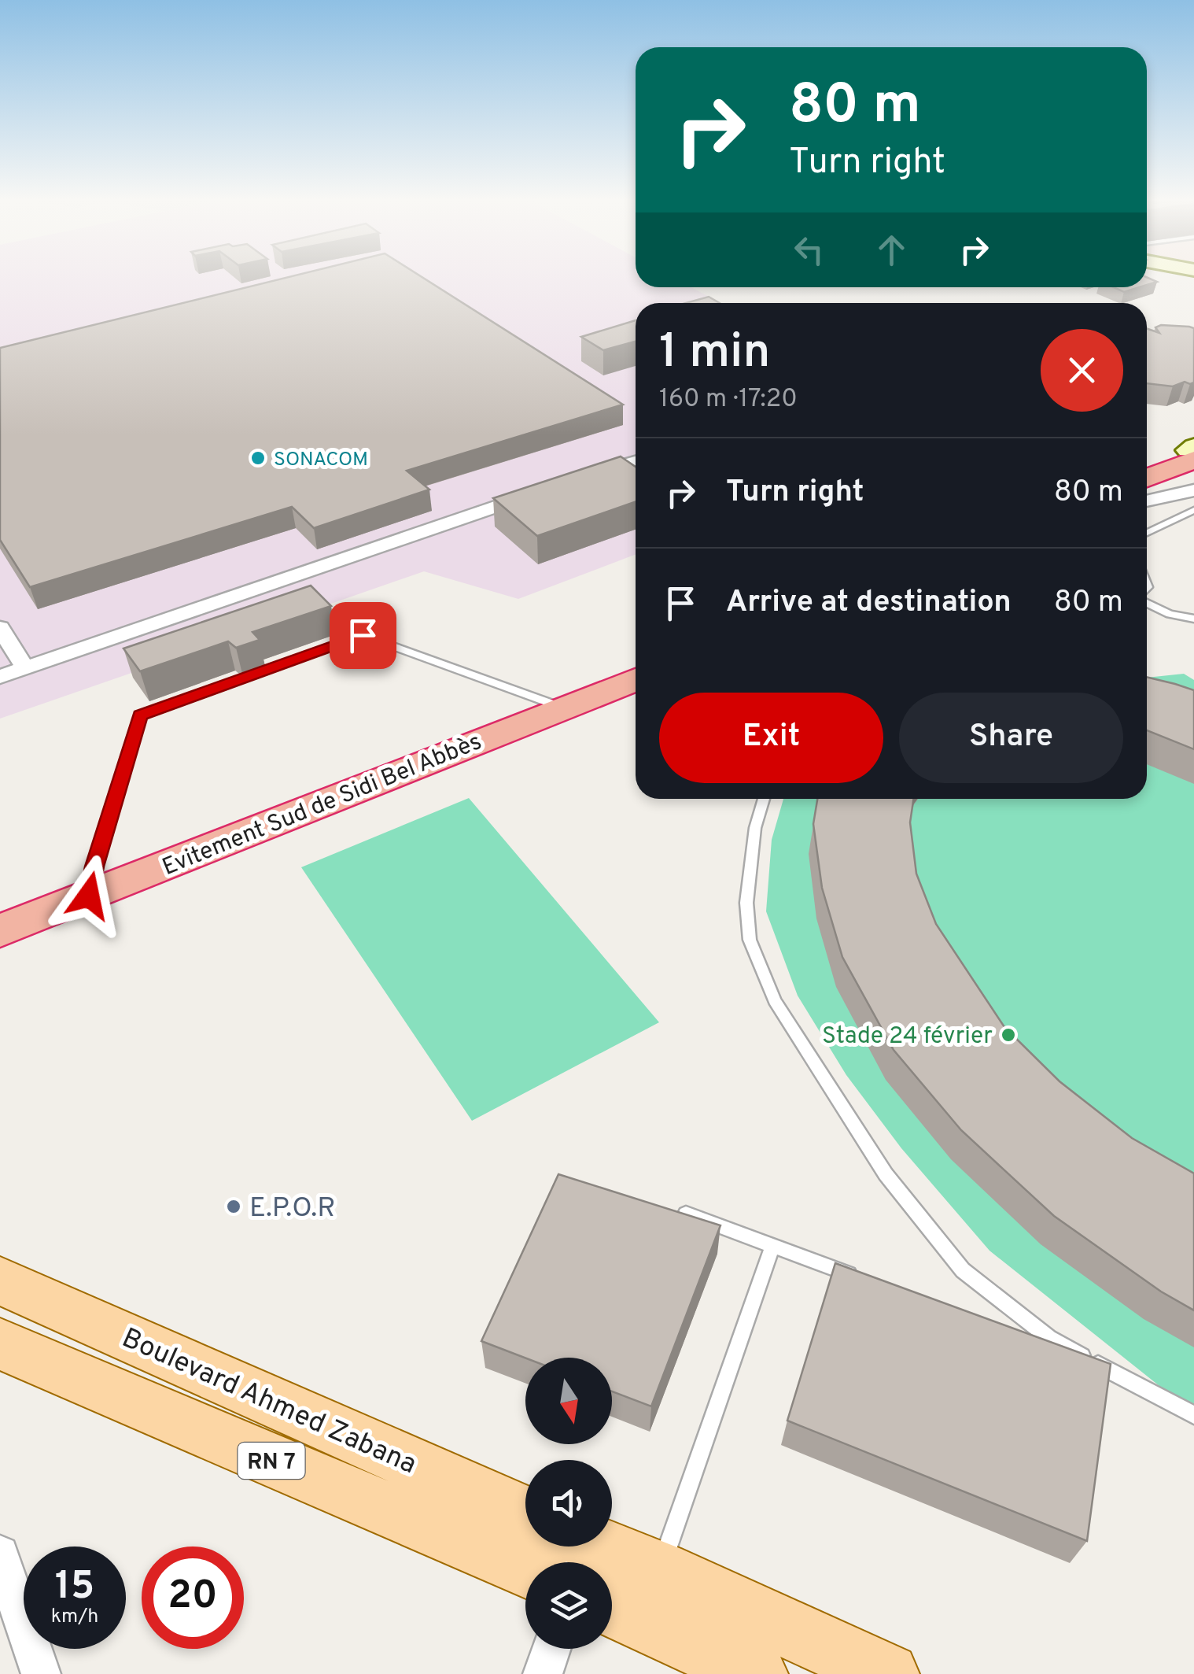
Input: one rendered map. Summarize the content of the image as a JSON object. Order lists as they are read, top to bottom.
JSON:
{
  "streets": {
    "highway": ["Evitement Sud de Sidi Bel Abbès"],
    "main road": ["Boulevard Ahmed Zabana", "RN 7"]
  },
  "places": ["SONACOM", "Stade 24 février", "E.P.O.R"],
  "north": "bottom",
  "page": {
    "turn": ["80 m", "Turn right"],
    "heading": ["1 min", "160 m · 17:20"],
    "list": [
      {
        "name": "Turn right",
        "value": "80 m"
      },
      {
        "name": "Arrive at destination",
        "value": "80 m"
      }
    ],
    "buttons": ["Exit", "Share"],
    "speed": "15 km/h",
    "limit": "20"
  }
}
